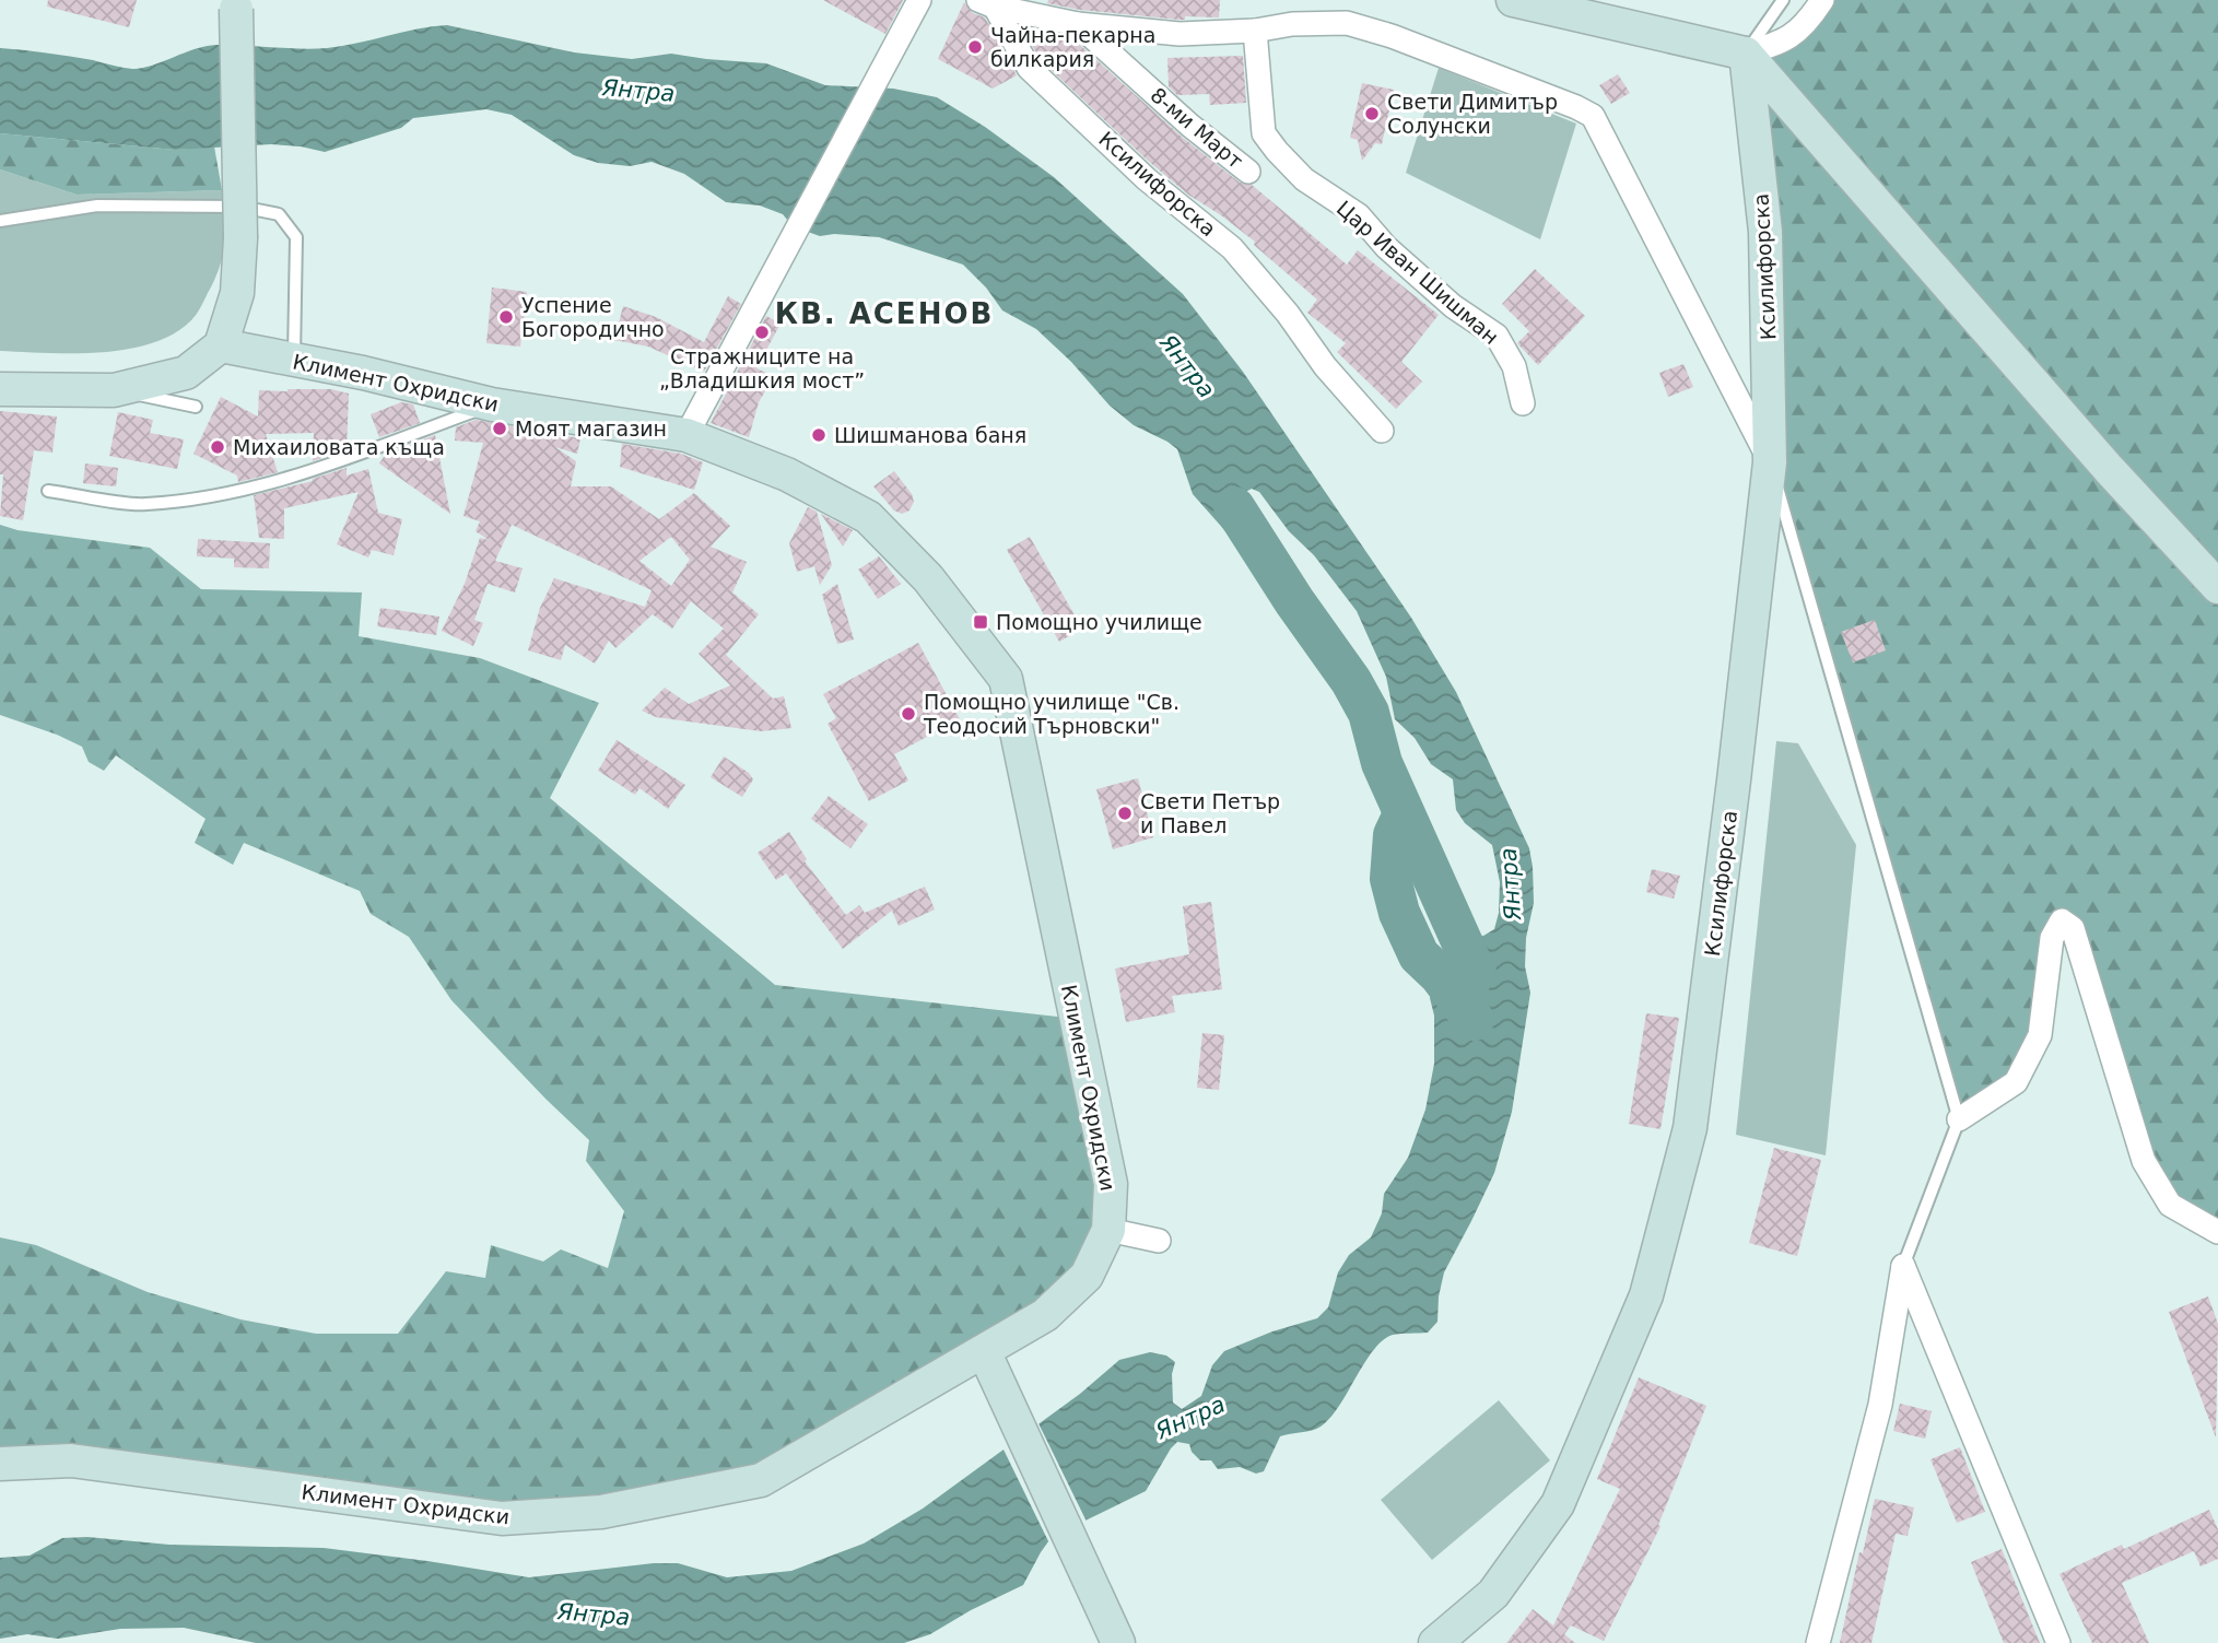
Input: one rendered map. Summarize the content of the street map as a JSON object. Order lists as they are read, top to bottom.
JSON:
{
  "streets": {
    "street": [
      "8-ми Март",
      "Ксилифорска",
      "Цар Иван Шишман",
      "Климент Охридски"
    ]
  },
  "districts": ["КВ. АСЕНОВ"],
  "water": ["Янтра"],
  "places": {
    "other": [
      "Чайна-пекарна билкария",
      "Свети Димитър Солунски",
      "Успение Богородично",
      "Стражниците на „Владишкия мост”",
      "Моят магазин",
      "Шишманова баня",
      "Михаиловата къща",
      "Помощно училище \"Св. Теодосий Търновски\"",
      "Свети Петър и Павел"
    ],
    "transit": ["Помощно училище"]
  }
}
